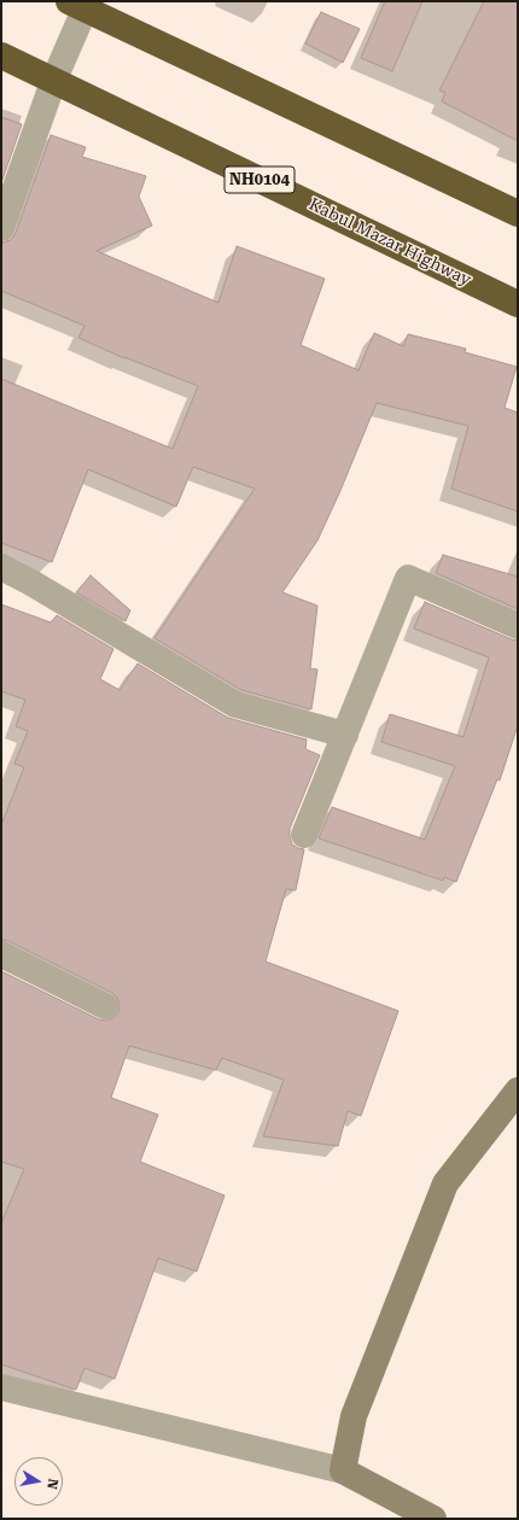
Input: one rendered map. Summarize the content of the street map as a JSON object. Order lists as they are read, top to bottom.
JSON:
{
  "streets": {
    "highway": ["NH0104", "Kabul Mazar Highway"]
  },
  "north": "right"
}
